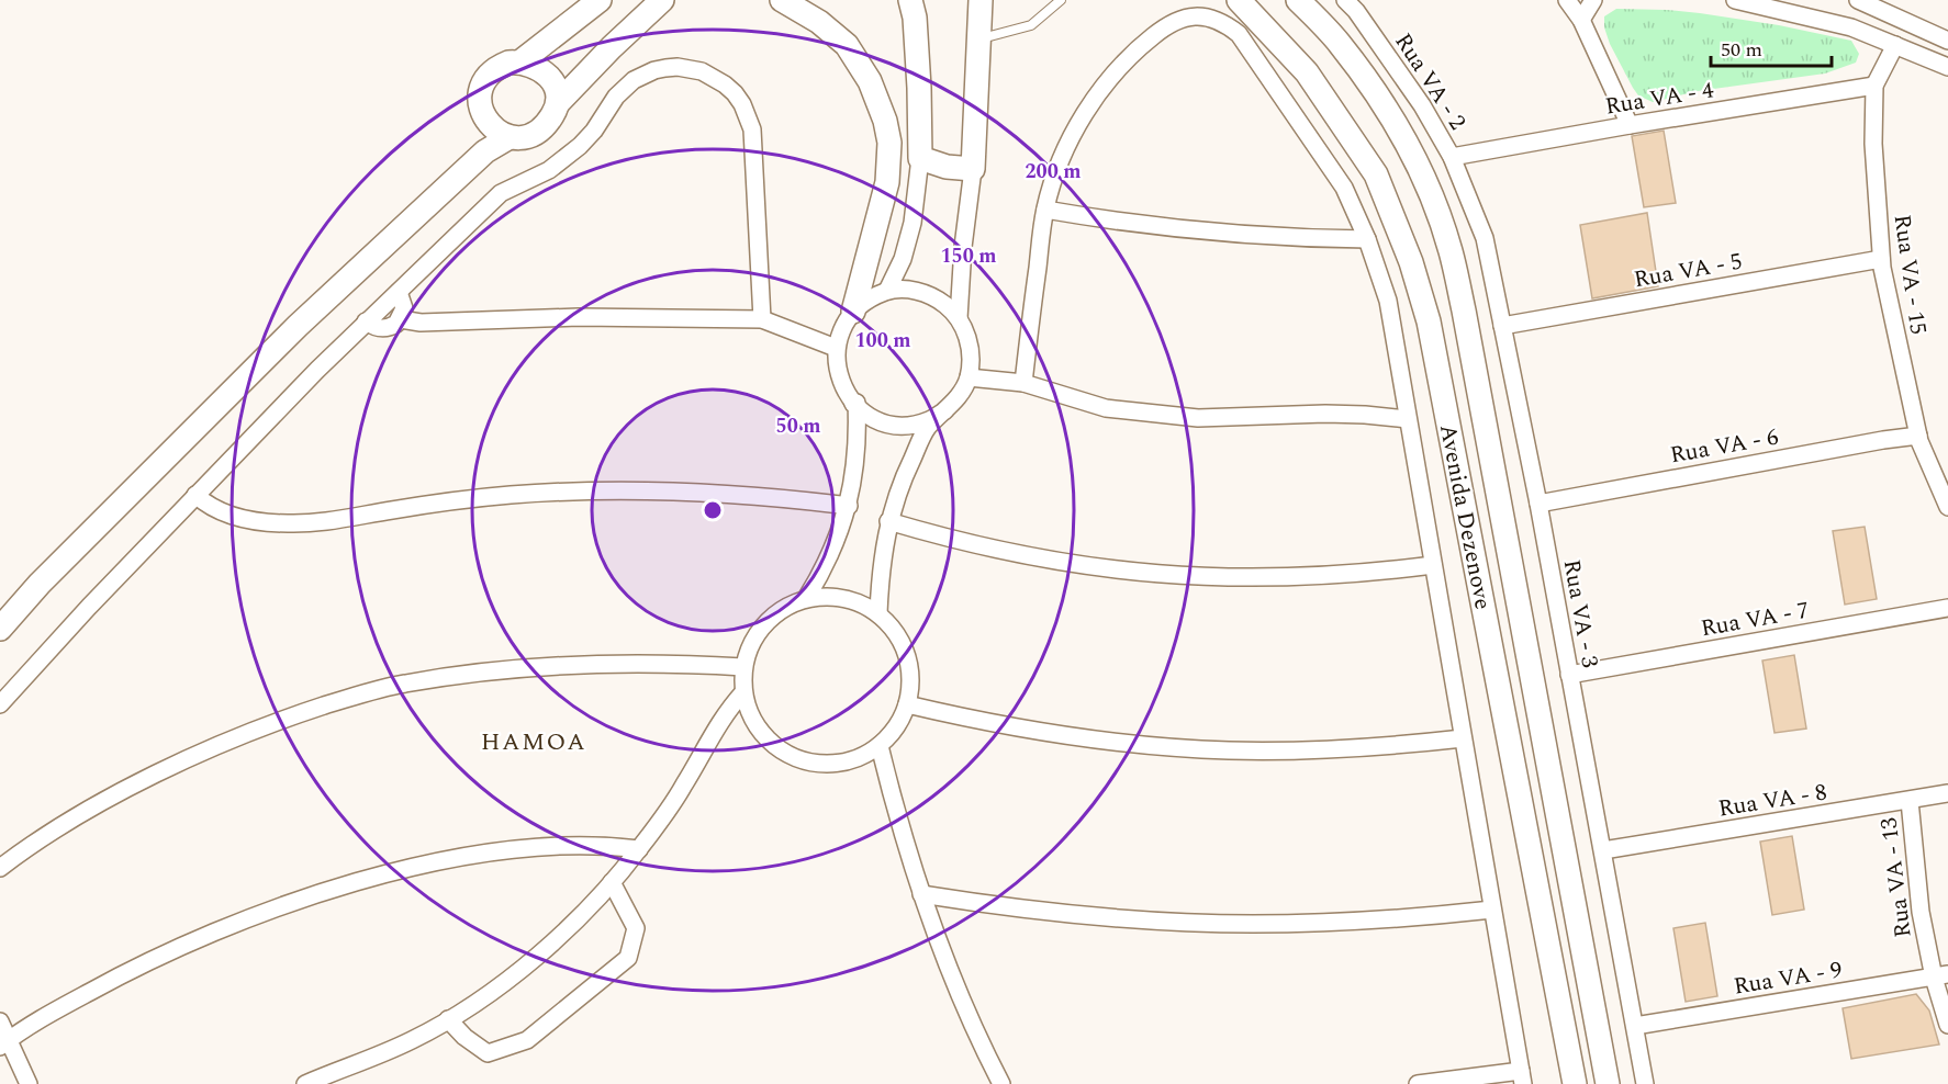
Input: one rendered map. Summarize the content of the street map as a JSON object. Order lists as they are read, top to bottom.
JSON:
{
  "streets": {
    "street": [
      "Rua VA - 2",
      "Rua VA - 4",
      "Rua VA - 5",
      "Rua VA - 15",
      "Rua VA - 6",
      "Avenida Dezenove",
      "Rua VA - 3",
      "Rua VA - 7",
      "Rua VA - 8",
      "Rua VA - 13",
      "Rua VA - 9"
    ]
  },
  "crossings": [
    ["Rua VA - 2", "Rua VA - 4"],
    ["Rua VA - 2", "Rua VA - 3"],
    ["Rua VA - 4", "Rua VA - 15"],
    ["Rua VA - 4", "Rua VA - 3"],
    ["Rua VA - 5", "Rua VA - 15"],
    ["Rua VA - 5", "Rua VA - 3"],
    ["Rua VA - 15", "Rua VA - 6"],
    ["Rua VA - 6", "Rua VA - 3"],
    ["Rua VA - 3", "Rua VA - 7"],
    ["Rua VA - 3", "Rua VA - 8"],
    ["Rua VA - 3", "Rua VA - 9"],
    ["Rua VA - 8", "Rua VA - 13"],
    ["Rua VA - 13", "Rua VA - 9"]
  ],
  "districts": ["HAMOA"],
  "scale_bar": "50 m",
  "rings": [
    "200 m",
    "150 m",
    "100 m",
    "50 m"
  ]
}
